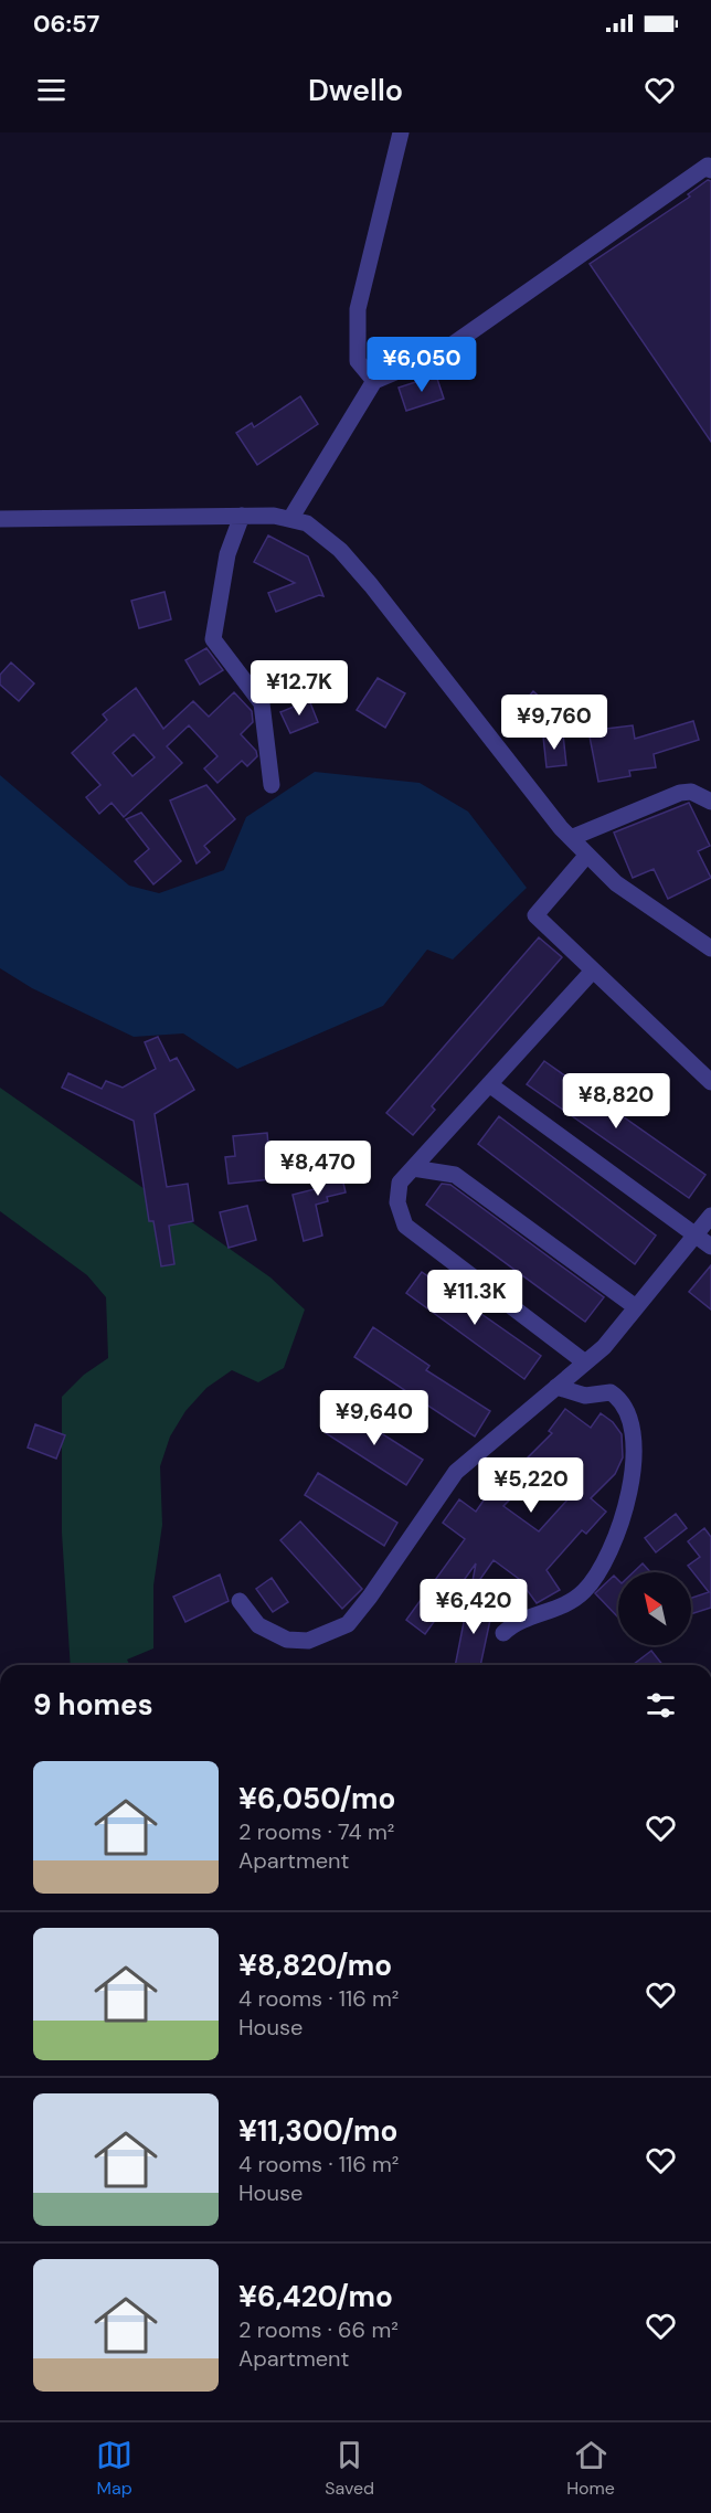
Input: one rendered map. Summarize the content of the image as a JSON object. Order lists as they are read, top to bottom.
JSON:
{
  "north": "top left",
  "page": {
    "status": "06:57",
    "header": "Dwello",
    "price": [
      "¥6,050",
      "¥12.7K",
      "¥9,760",
      "¥8,820",
      "¥8,470",
      "¥11.3K",
      "¥9,640",
      "¥5,220",
      "¥6,420"
    ],
    "heading": "9 homes",
    "list": [
      {
        "name": "¥6,050/mo",
        "note": "2 rooms · 74 m² · Apartment"
      },
      {
        "name": "¥8,820/mo",
        "note": "4 rooms · 116 m² · House"
      },
      {
        "name": "¥11,300/mo",
        "note": "4 rooms · 116 m² · House"
      },
      {
        "name": "¥6,420/mo",
        "note": "2 rooms · 66 m² · Apartment"
      }
    ],
    "tabs": ["Map", "Saved", "Home"]
  }
}
